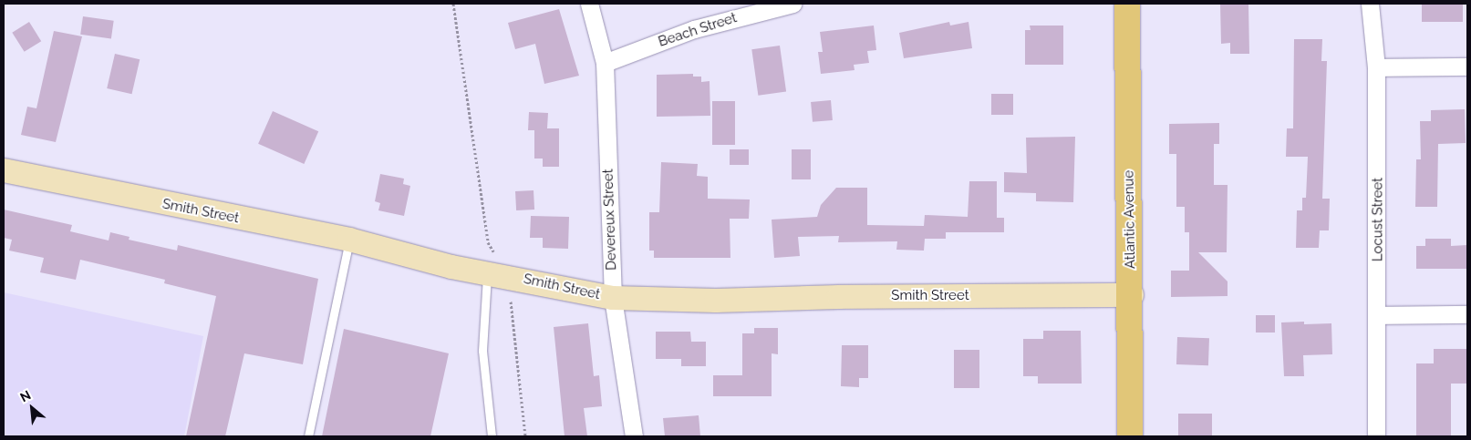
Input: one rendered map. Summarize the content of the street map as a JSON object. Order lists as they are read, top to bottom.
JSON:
{
  "streets": {
    "main road": ["Atlantic Avenue"],
    "street": [
      "Beach Street",
      "Smith Street",
      "Devereux Street",
      "Locust Street"
    ]
  },
  "crossings": [
    ["Beach Street", "Devereux Street"],
    ["Smith Street", "Devereux Street"],
    ["Smith Street", "Atlantic Avenue"]
  ],
  "north": "top left"
}
